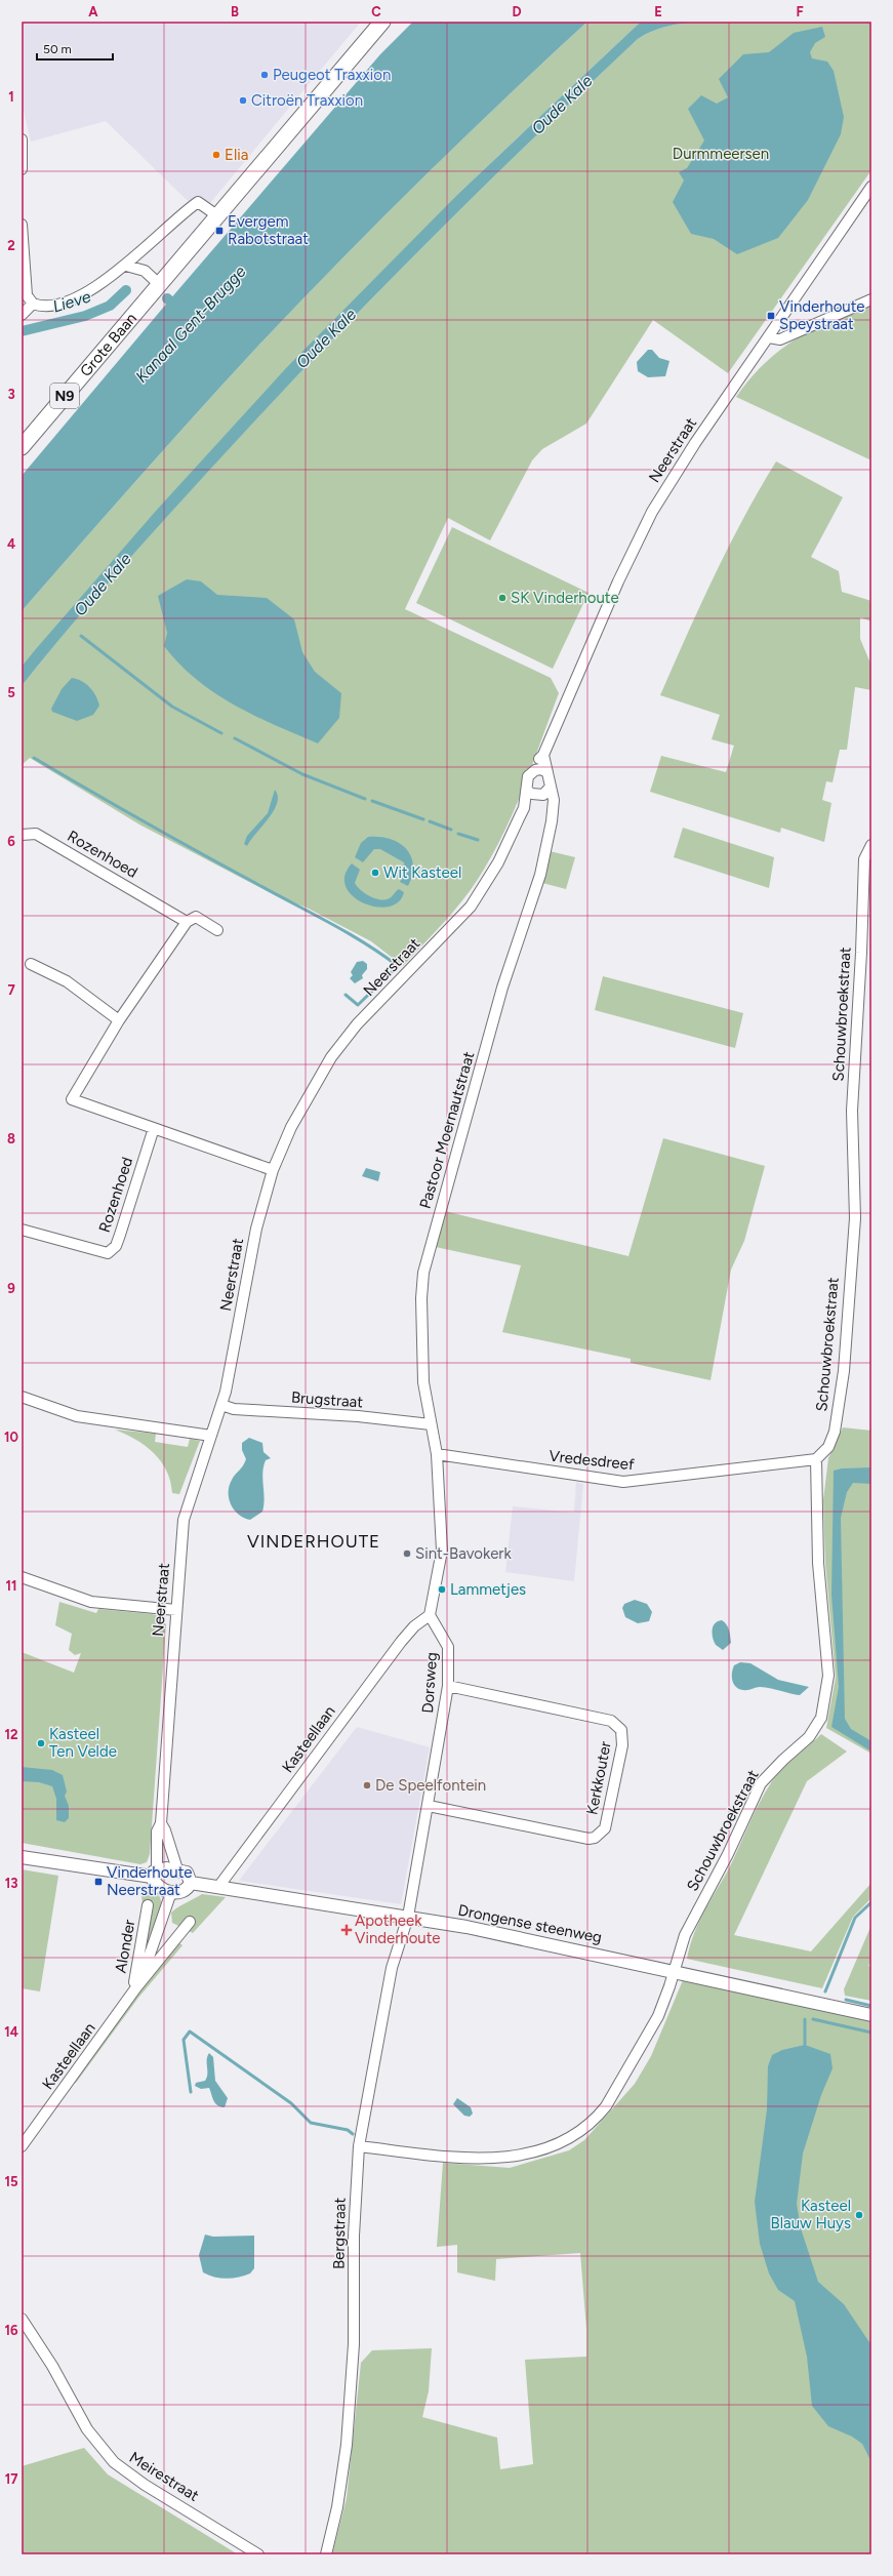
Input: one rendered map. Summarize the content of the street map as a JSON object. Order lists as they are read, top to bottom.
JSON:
{
  "streets": {
    "main road": ["Grote Baan", "N9"],
    "street": [
      "Neerstraat",
      "Rozenhoed",
      "Schouwbroekstraat",
      "Pastoor Moernautstraat",
      "Brugstraat",
      "Vredesdreef",
      "Dorsweg",
      "Kasteellaan",
      "Kerkkouter",
      "Drongense steenweg",
      "Alonder",
      "Bergstraat",
      "Meirestraat"
    ]
  },
  "crossings": [
    ["Grote Baan", "N9"],
    ["Neerstraat", "Pastoor Moernautstraat"],
    ["Neerstraat", "Brugstraat"],
    ["Schouwbroekstraat", "Vredesdreef"],
    ["Schouwbroekstraat", "Drongense steenweg"],
    ["Schouwbroekstraat", "Bergstraat"],
    ["Pastoor Moernautstraat", "Brugstraat"],
    ["Pastoor Moernautstraat", "Vredesdreef"],
    ["Dorsweg", "Kasteellaan"],
    ["Dorsweg", "Kerkkouter"],
    ["Dorsweg", "Drongense steenweg"],
    ["Dorsweg", "Bergstraat"],
    ["Kasteellaan", "Drongense steenweg"],
    ["Kasteellaan", "Alonder"],
    ["Drongense steenweg", "Bergstraat"]
  ],
  "districts": ["VINDERHOUTE"],
  "water": ["Oude Kale", "Lieve", "Kanaal Gent-Brugge"],
  "parks": ["Durmmeersen"],
  "places": {
    "other": [
      "Peugeot Traxxion",
      "Citroën Traxxion",
      "Elia",
      "SK Vinderhoute",
      "Wit Kasteel",
      "Sint-Bavokerk",
      "Lammetjes",
      "Kasteel Ten Velde",
      "De Speelfontein",
      "Kasteel Blauw Huys"
    ],
    "transit": ["Evergem Rabotstraat", "Vinderhoute Speystraat", "Vinderhoute Neerstraat"],
    "health": ["Apotheek Vinderhoute"]
  },
  "scale_bar": "50 m",
  "grid": {
    "columns": [
      "A",
      "B",
      "C",
      "D",
      "E",
      "F"
    ],
    "rows": [
      "1",
      "2",
      "3",
      "4",
      "5",
      "6",
      "7",
      "8",
      "9",
      "10",
      "11",
      "12",
      "13",
      "14",
      "15",
      "16",
      "17"
    ]
  }
}
